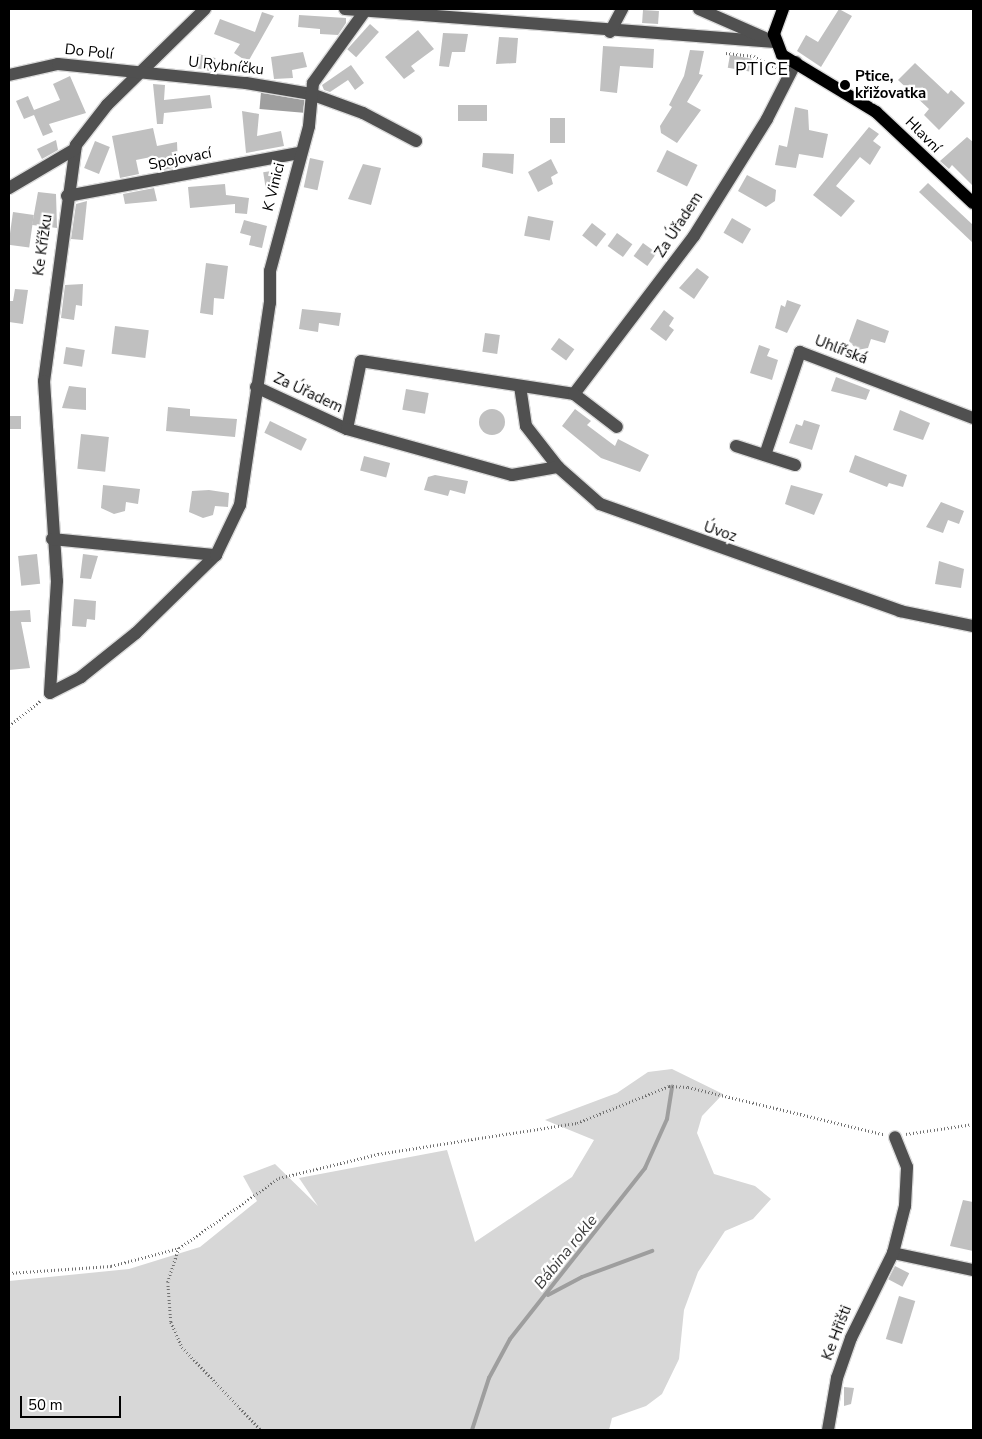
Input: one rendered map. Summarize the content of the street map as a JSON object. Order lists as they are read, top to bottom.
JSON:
{
  "streets": {
    "main road": ["Hlavní"],
    "street": [
      "Do Polí",
      "U Rybníčku",
      "Spojovací",
      "K Vinici",
      "Za Úřadem",
      "Ke Křížku",
      "Uhlířská",
      "Úvoz",
      "Ke Hřišti"
    ]
  },
  "crossings": [
    ["Do Polí", "U Rybníčku"],
    ["Do Polí", "Ke Křížku"],
    ["U Rybníčku", "K Vinici"],
    ["U Rybníčku", "Ke Křížku"],
    ["Hlavní", "Za Úřadem"],
    ["Spojovací", "K Vinici"],
    ["Spojovací", "Ke Křížku"],
    ["K Vinici", "Za Úřadem"],
    ["Za Úřadem", "Úvoz"]
  ],
  "districts": ["PTICE"],
  "water": ["Bábina rokle"],
  "places": ["Ptice, křižovatka"],
  "scale_bar": "50 m"
}
